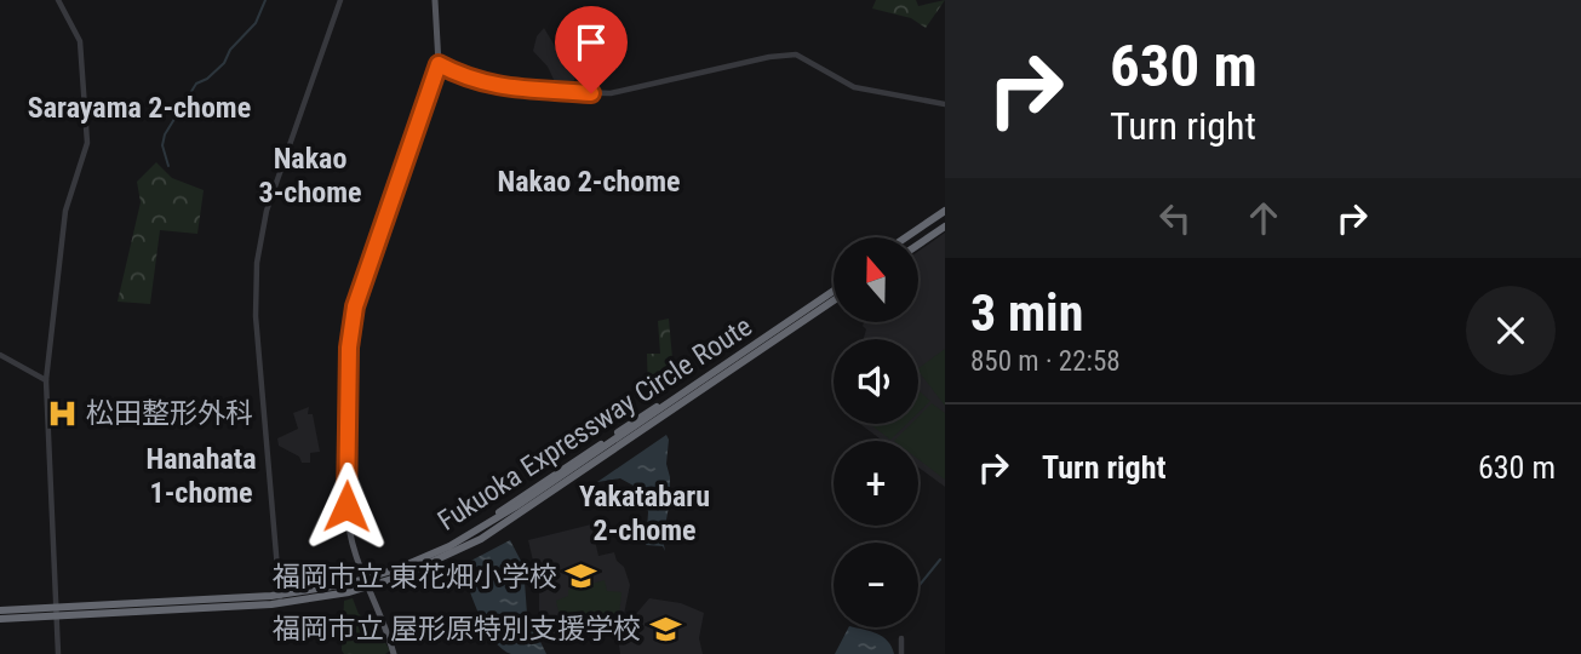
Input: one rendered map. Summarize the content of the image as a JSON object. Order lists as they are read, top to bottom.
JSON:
{
  "streets": {
    "highway": ["Fukuoka Expressway Circle Route"]
  },
  "districts": [
    "Sarayama 2-chome",
    "Nakao 3-chome",
    "Nakao 2-chome",
    "Hanahata 1-chome",
    "Yakatabaru 2-chome"
  ],
  "places": {
    "hospital": ["松田整形外科"],
    "school or university": ["福岡市立 東花畑小学校", "福岡市立 屋形原特別支援学校"]
  },
  "north": "top",
  "page": {
    "turn": ["630 m", "Turn right"],
    "map_buttons": ["+", "−"],
    "heading": ["3 min", "850 m · 22:58"],
    "list": [
      {
        "name": "Turn right",
        "value": "630 m"
      }
    ]
  }
}
